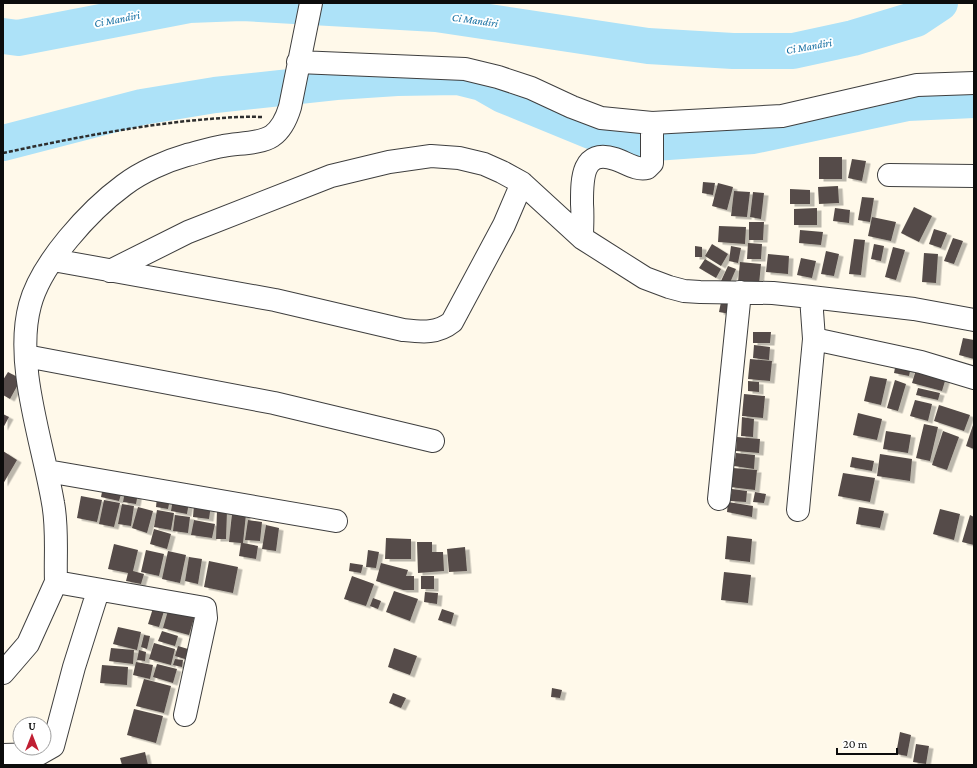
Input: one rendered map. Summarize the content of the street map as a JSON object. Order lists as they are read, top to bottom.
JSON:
{
  "water": ["Ci Mandiri"],
  "scale_bar": "20 m",
  "north": "top"
}
